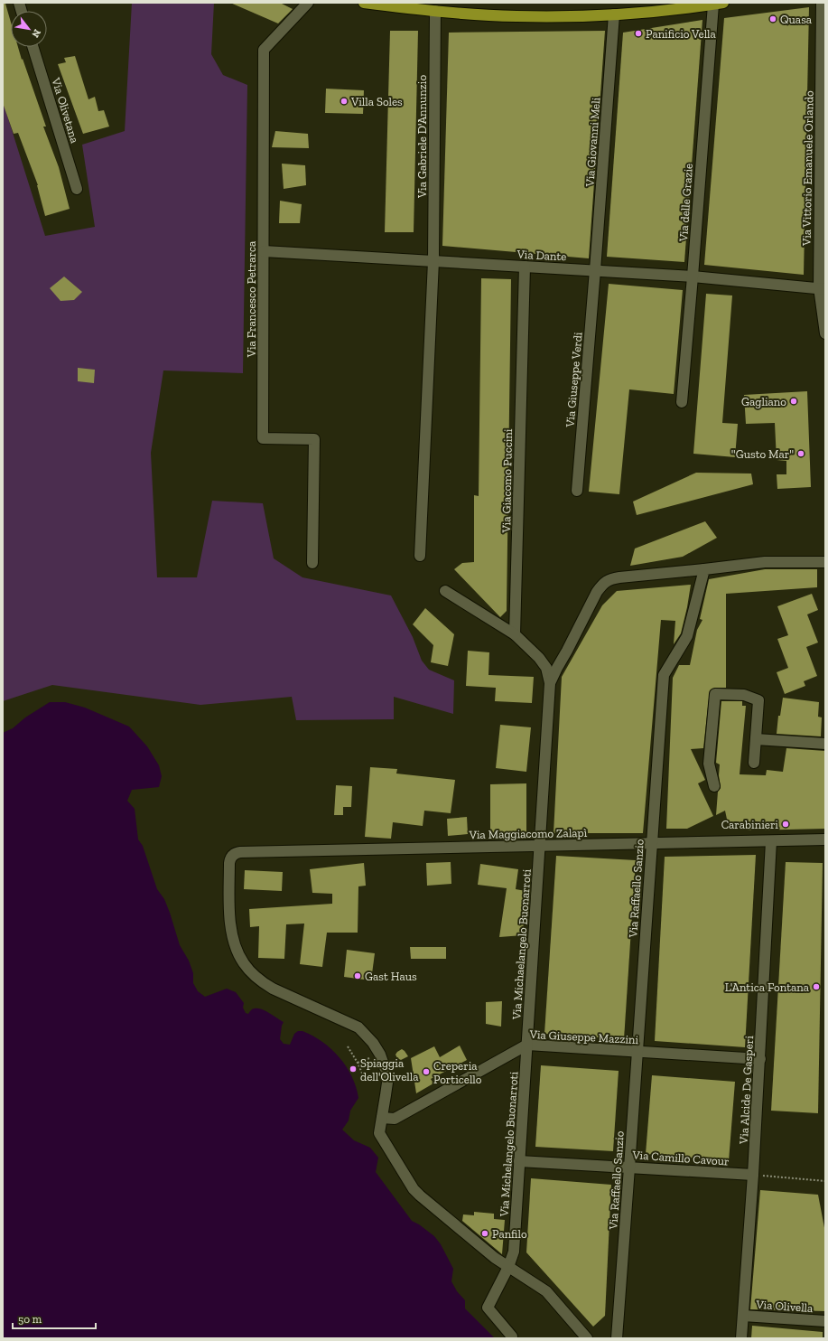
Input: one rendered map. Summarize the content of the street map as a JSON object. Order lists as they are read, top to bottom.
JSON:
{
  "streets": {
    "street": [
      "Via Olivetana",
      "Via Gabriele D'Annunzio",
      "Via Giovanni Meli",
      "Via Vittorio Emanuele Orlando",
      "Via delle Grazie",
      "Via Dante",
      "Via Francesco Petrarca",
      "Via Giuseppe Verdi",
      "Via Giacomo Puccini",
      "Via Maggiacomo Zalapì",
      "Via Raffaello Sanzio",
      "Via Michaelangelo Buonarroti",
      "Via Giuseppe Mazzini",
      "Via Alcide De Gasperi",
      "Via Michelangelo Buonarroti",
      "Via Camillo Cavour",
      "Via Olivella"
    ]
  },
  "crossings": [
    ["Via Gabriele D'Annunzio", "Via Dante"],
    ["Via Giovanni Meli", "Via Dante"],
    ["Via Giovanni Meli", "Via Giuseppe Verdi"],
    ["Via Vittorio Emanuele Orlando", "Via Dante"],
    ["Via delle Grazie", "Via Dante"],
    ["Via Dante", "Via Francesco Petrarca"],
    ["Via Dante", "Via Giuseppe Verdi"],
    ["Via Dante", "Via Giacomo Puccini"],
    ["Via Maggiacomo Zalapì", "Via Raffaello Sanzio"],
    ["Via Maggiacomo Zalapì", "Via Michaelangelo Buonarroti"],
    ["Via Maggiacomo Zalapì", "Via Giuseppe Mazzini"],
    ["Via Maggiacomo Zalapì", "Via Alcide De Gasperi"],
    ["Via Raffaello Sanzio", "Via Giuseppe Mazzini"],
    ["Via Raffaello Sanzio", "Via Camillo Cavour"],
    ["Via Michaelangelo Buonarroti", "Via Giuseppe Mazzini"],
    ["Via Michaelangelo Buonarroti", "Via Michelangelo Buonarroti"],
    ["Via Giuseppe Mazzini", "Via Alcide De Gasperi"],
    ["Via Giuseppe Mazzini", "Via Michelangelo Buonarroti"],
    ["Via Alcide De Gasperi", "Via Camillo Cavour"],
    ["Via Alcide De Gasperi", "Via Olivella"],
    ["Via Michelangelo Buonarroti", "Via Camillo Cavour"]
  ],
  "places": [
    "Quasa",
    "Panificio Vella",
    "Villa Soles",
    "Gagliano",
    "\"Gusto Mar\"",
    "Carabinieri",
    "Gast Haus",
    "L'Antica Fontana",
    "Spiaggia dell'Olivella",
    "Creperia Porticello",
    "Panfilo"
  ],
  "scale_bar": "50 m",
  "north": "bottom right"
}
